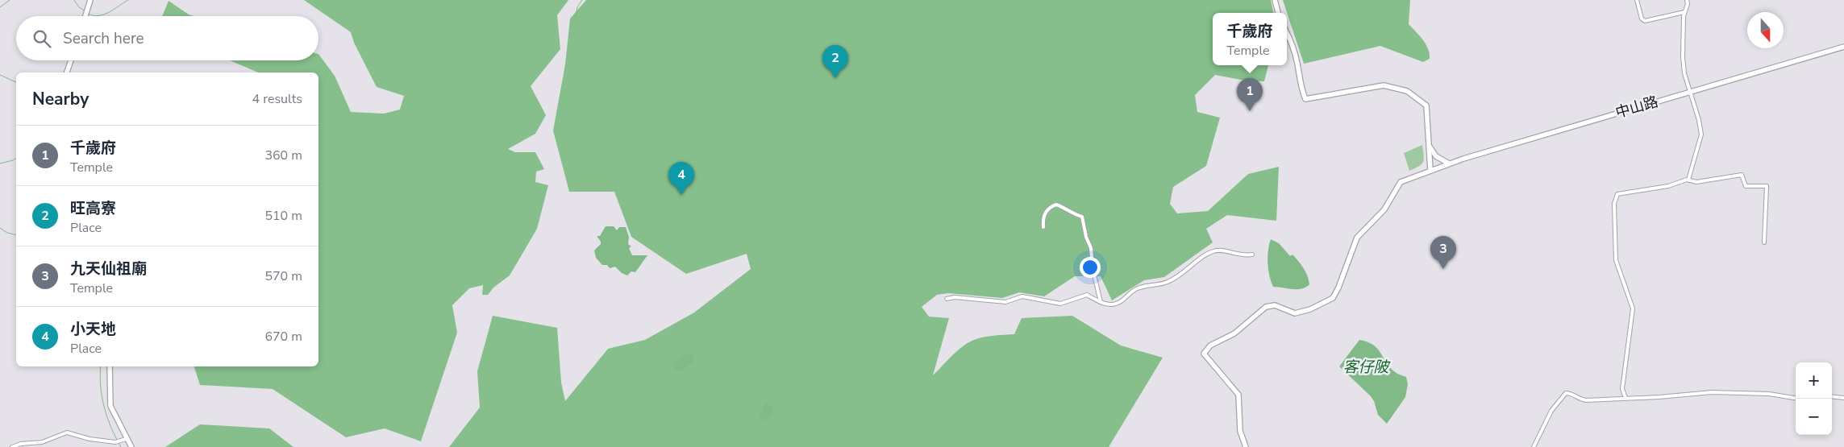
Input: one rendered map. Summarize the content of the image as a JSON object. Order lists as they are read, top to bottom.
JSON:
{
  "streets": {
    "main road": ["中山路"]
  },
  "water": ["客仔陂"],
  "north": "bottom",
  "page": {
    "popup": ["千歲府", "Temple"],
    "search": "Search here",
    "pins": [
      "2",
      "1",
      "4",
      "3"
    ],
    "heading": ["Nearby", "4 results"],
    "list": [
      {
        "mark": "1",
        "name": "千歲府",
        "note": "Temple",
        "value": "360 m"
      },
      {
        "mark": "2",
        "name": "旺高寮",
        "note": "Place",
        "value": "510 m"
      },
      {
        "mark": "3",
        "name": "九天仙祖廟",
        "note": "Temple",
        "value": "570 m"
      },
      {
        "mark": "4",
        "name": "小天地",
        "note": "Place",
        "value": "670 m"
      }
    ],
    "map_buttons": ["+", "−"]
  }
}
